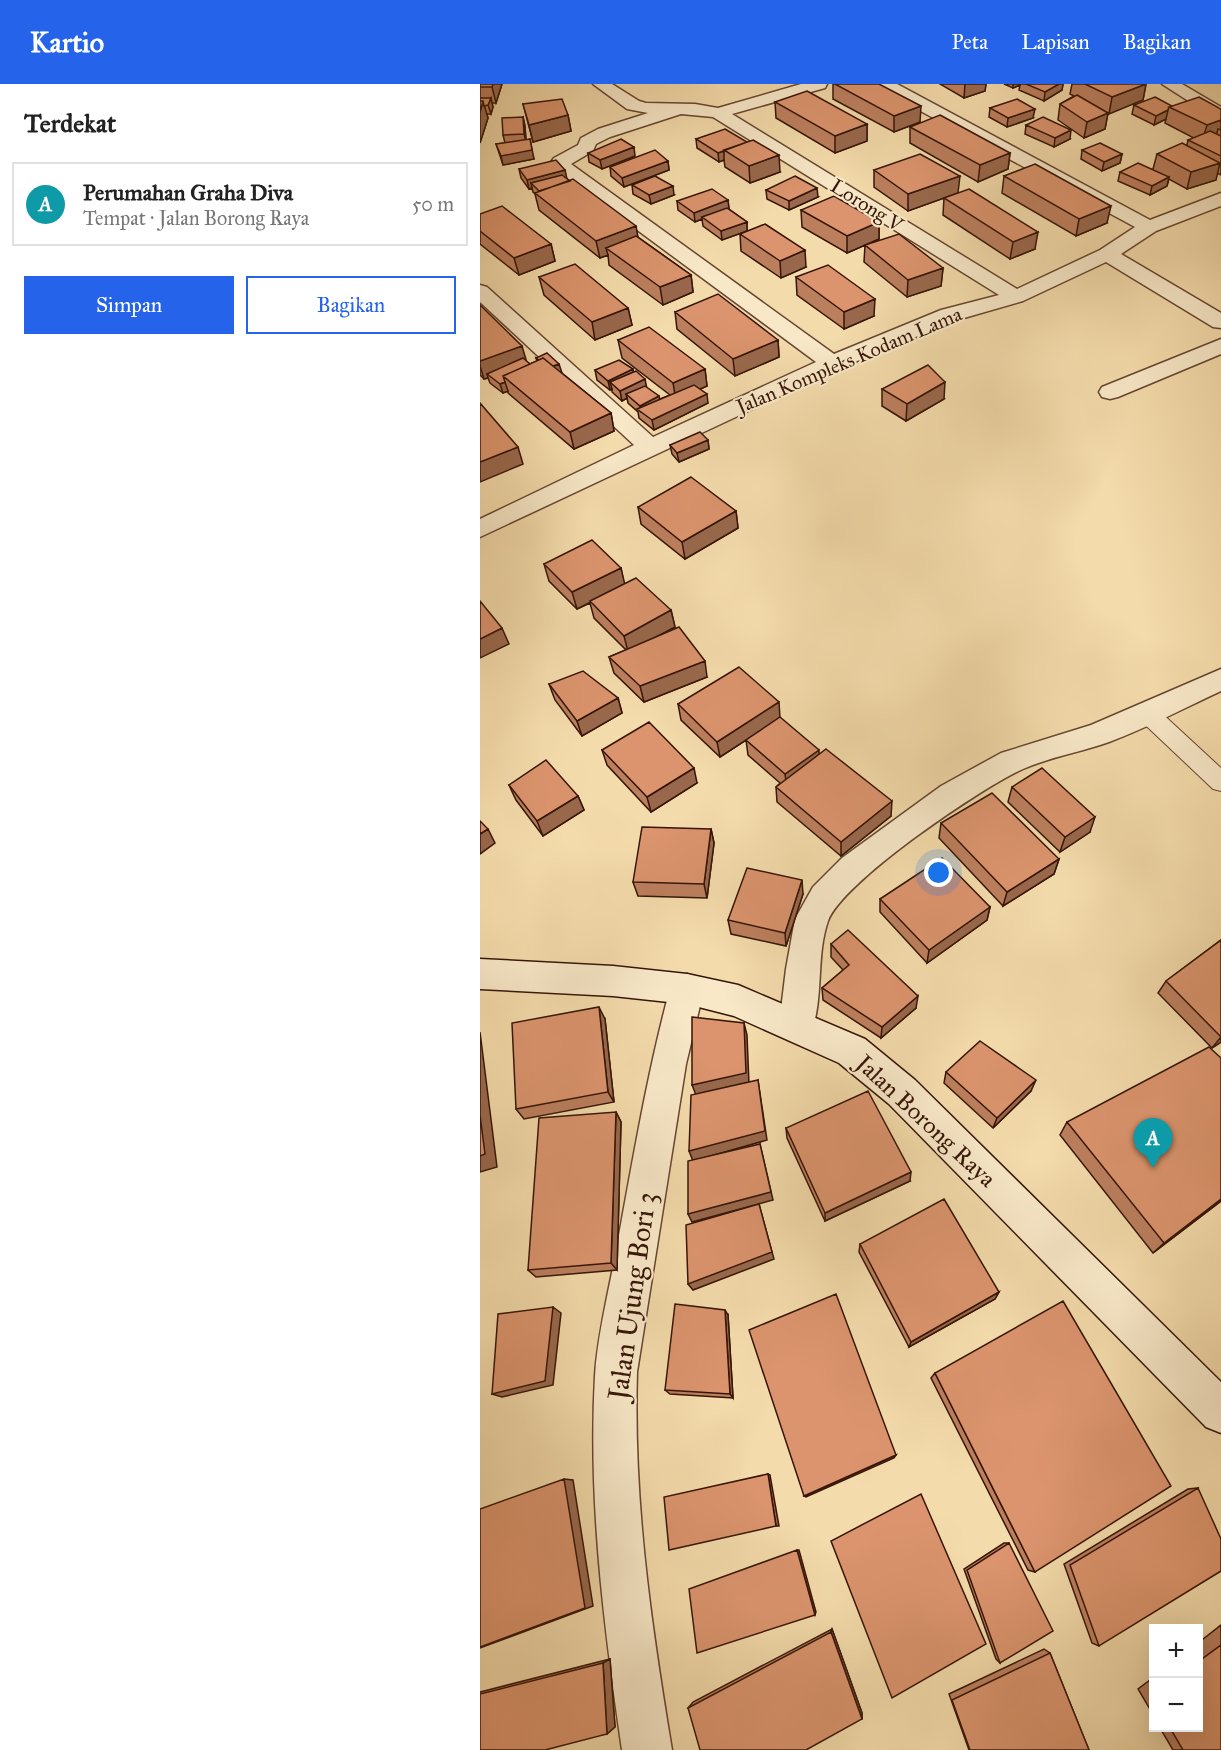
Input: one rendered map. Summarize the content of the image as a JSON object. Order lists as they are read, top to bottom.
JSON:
{
  "streets": {
    "street": [
      "Lorong V",
      "Jalan Kompleks Kodam Lama",
      "Jalan Borong Raya",
      "Jalan Ujung Bori 3"
    ]
  },
  "crossings": [
    ["Lorong V", "Jalan Kompleks Kodam Lama"],
    ["Jalan Borong Raya", "Jalan Ujung Bori 3"]
  ],
  "page": {
    "header": "Kartio",
    "nav": ["Peta", "Lapisan", "Bagikan"],
    "heading": "Terdekat",
    "list": [
      {
        "mark": "A",
        "name": "Perumahan Graha Diva",
        "note": "Tempat · Jalan Borong Raya",
        "value": "50 m"
      }
    ],
    "buttons": ["Simpan", "Bagikan"],
    "pins": "A",
    "map_buttons": ["+", "−"]
  }
}
